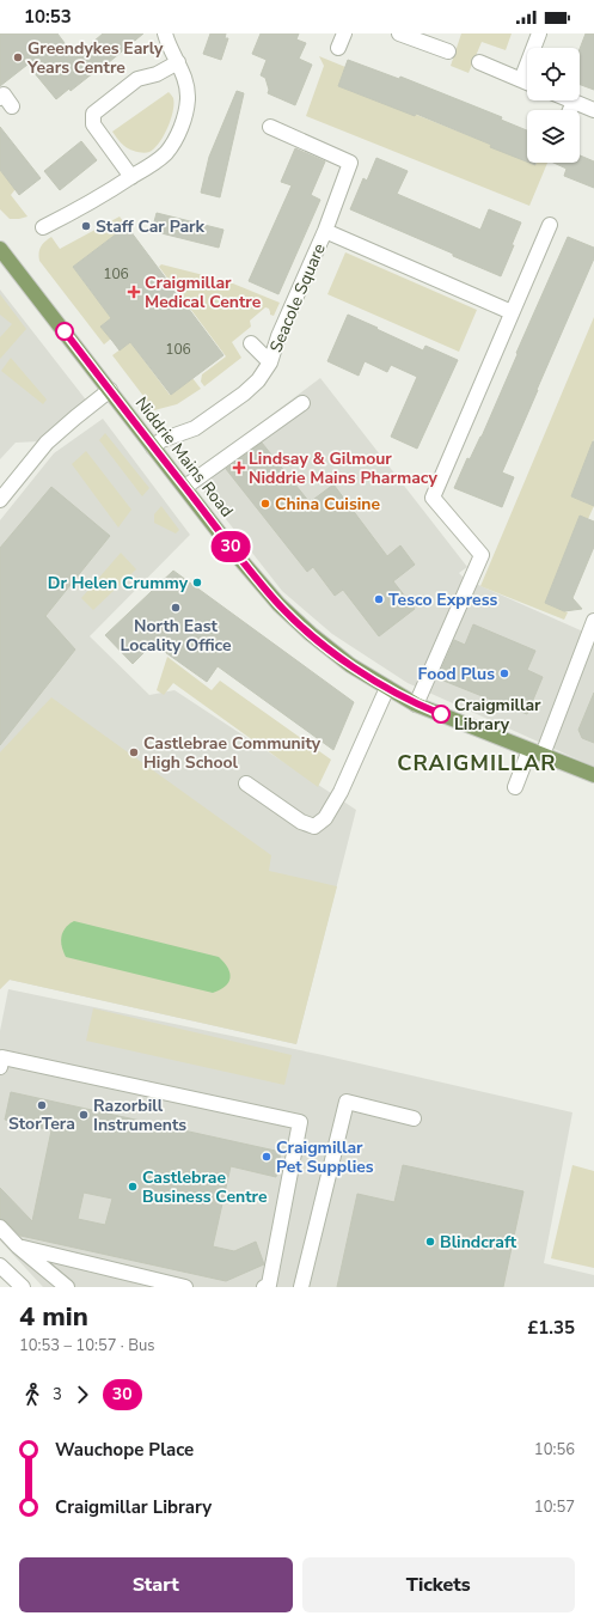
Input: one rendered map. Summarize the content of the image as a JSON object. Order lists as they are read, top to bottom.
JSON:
{
  "streets": {
    "main road": ["Niddrie Mains Road"],
    "street": ["Seacole Square"]
  },
  "crossings": [
    ["Seacole Square", "Niddrie Mains Road"]
  ],
  "districts": ["CRAIGMILLAR"],
  "places": {
    "other": [
      "Greendykes Early Years Centre",
      "Staff Car Park",
      "China Cuisine",
      "Dr Helen Crummy",
      "Tesco Express",
      "North East Locality Office",
      "Food Plus",
      "Craigmillar Library",
      "Castlebrae Community High School",
      "StorTera",
      "Razorbill Instruments",
      "Craigmillar Pet Supplies",
      "Castlebrae Business Centre",
      "Blindcraft"
    ],
    "health": ["Craigmillar Medical Centre", "Lindsay & Gilmour Niddrie Mains Pharmacy"]
  },
  "lines": ["bus line 30"],
  "house_numbers": ["106", "106"],
  "page": {
    "status": "10:53",
    "on_map": "30",
    "heading": ["4 min", "10:53 – 10:57 · Bus", "£1.35"],
    "legs": ["3", "30"],
    "list": [
      {
        "name": "Wauchope Place",
        "value": "10:56"
      },
      {
        "name": "Craigmillar Library",
        "value": "10:57"
      }
    ],
    "buttons": ["Start", "Tickets"]
  }
}
